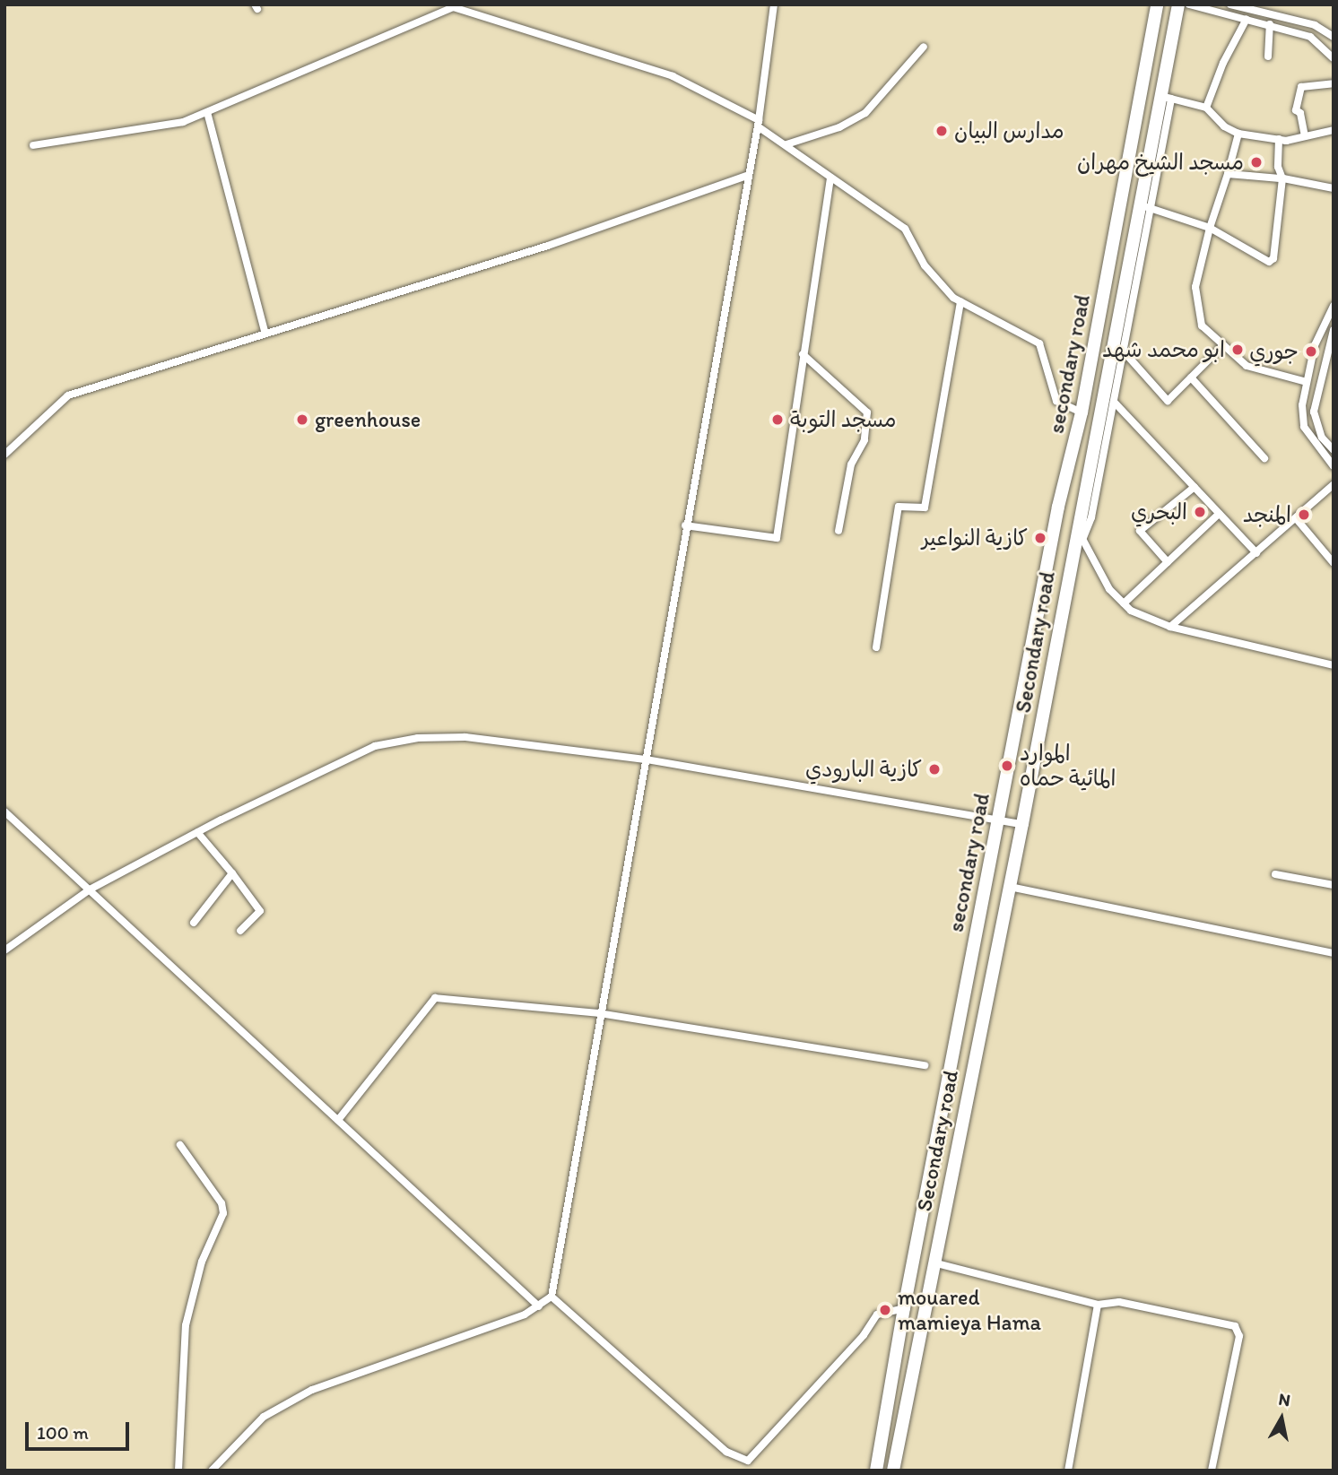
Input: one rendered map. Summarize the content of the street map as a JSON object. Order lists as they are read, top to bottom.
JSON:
{
  "streets": {
    "main road": ["secondary road", "Secondary road"]
  },
  "places": [
    "مدارس البيان",
    "مسجد الشيخ مهران",
    "ابو محمد شهد",
    "جوري",
    "greenhouse",
    "مسجد التوبة",
    "البحري",
    "المنجد",
    "كازية النواعير",
    "الموارد المائية حماه",
    "كازية البارودي",
    "mouared mamieya Hama"
  ],
  "scale_bar": "100 m",
  "north": "top"
}
